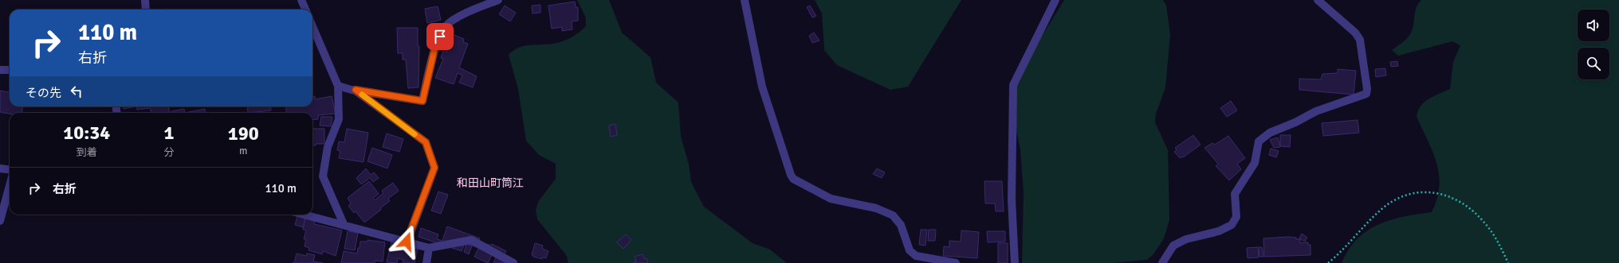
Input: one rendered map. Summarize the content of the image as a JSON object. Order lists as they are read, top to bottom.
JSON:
{
  "districts": ["和田山町筒江"],
  "page": {
    "turn": ["110 m", "右折"],
    "then": "その先",
    "eta": [
      "10:34",
      "到着",
      "1",
      "分",
      "190",
      "m"
    ],
    "list": [
      {
        "name": "右折",
        "value": "110 m"
      }
    ]
  }
}
